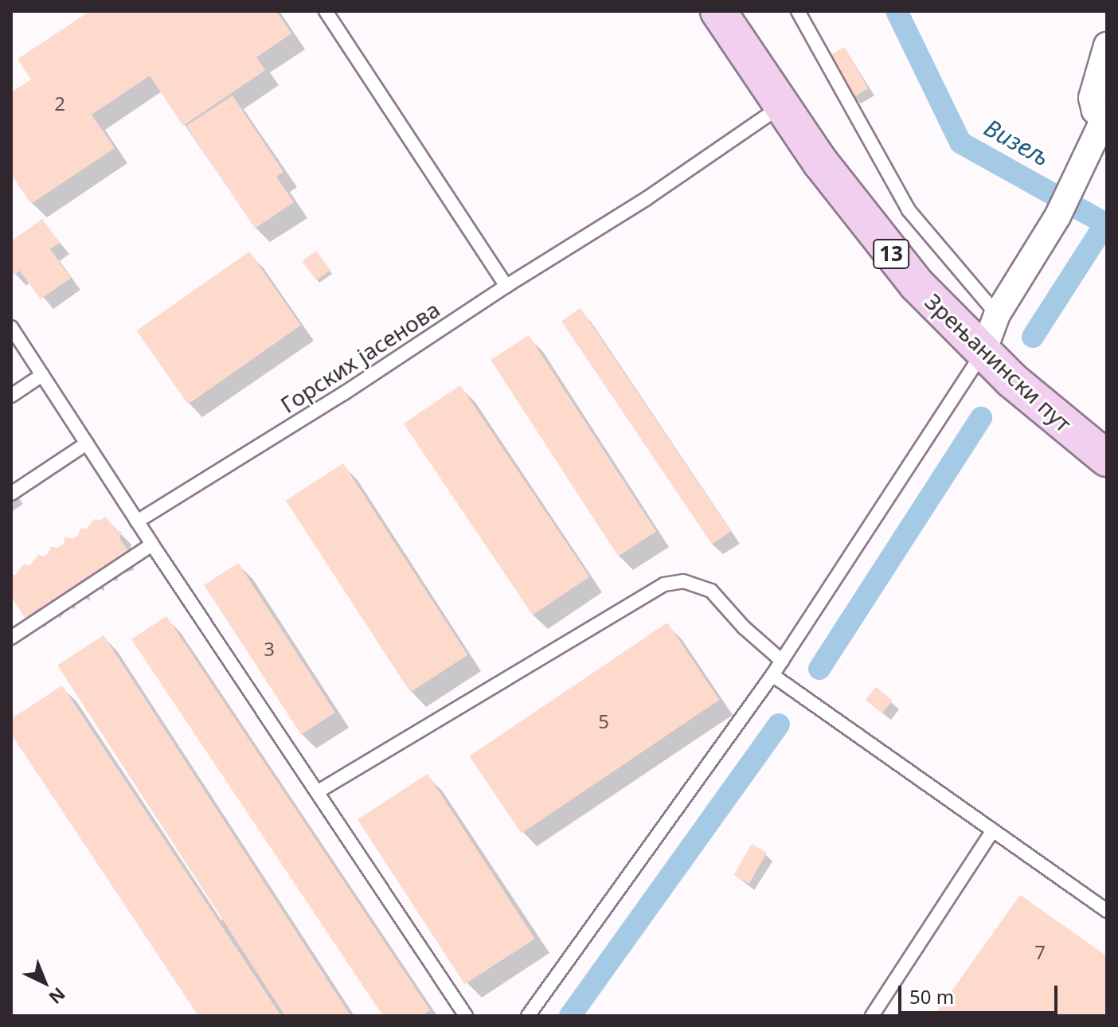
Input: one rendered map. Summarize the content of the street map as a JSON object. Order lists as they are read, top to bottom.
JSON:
{
  "streets": {
    "main road": ["13", "Зрењанински пут"],
    "lane": ["Горских јасенова"]
  },
  "crossings": [
    ["Горских јасенова", "Зрењанински пут"]
  ],
  "water": ["Визељ"],
  "house_numbers": [
    "2",
    "3",
    "5",
    "7"
  ],
  "scale_bar": "50 m",
  "north": "bottom right"
}
